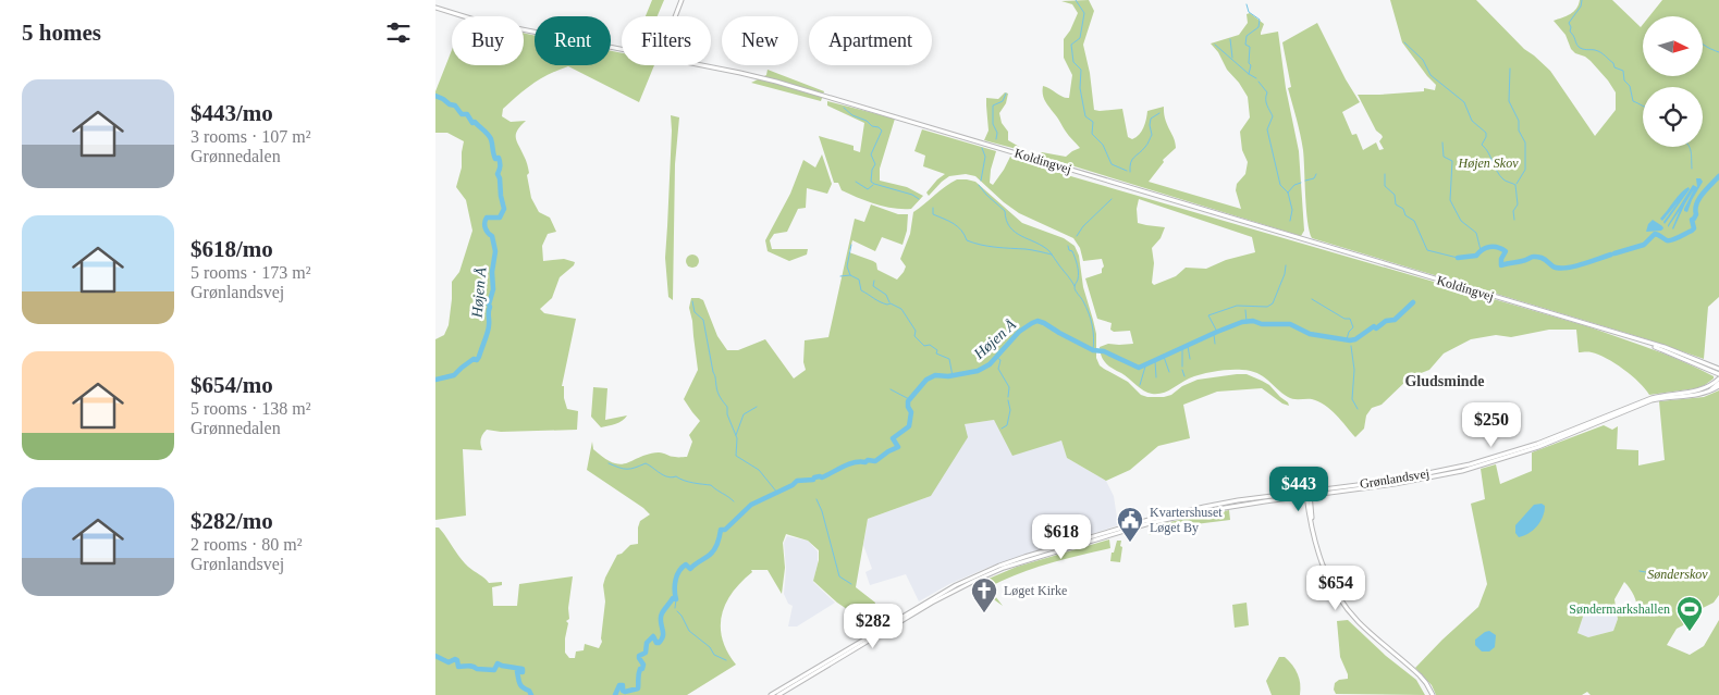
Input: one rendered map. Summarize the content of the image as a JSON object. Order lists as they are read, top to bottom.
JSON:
{
  "streets": {
    "street": ["Koldingvej", "Grønlandsvej"]
  },
  "districts": ["Gludsminde"],
  "water": ["Højen Å"],
  "parks": ["Højen Skov", "Sønderskov"],
  "places": {
    "public building": ["Kvartershuset Løget By"],
    "church": ["Løget Kirke"],
    "sports": ["Søndermarkshallen"]
  },
  "north": "right",
  "page": {
    "heading": "5 homes",
    "chip": [
      "Buy",
      "Rent",
      "Filters",
      "New",
      "Apartment"
    ],
    "list": [
      {
        "name": "$443/mo",
        "note": "3 rooms · 107 m² · Grønnedalen"
      },
      {
        "name": "$618/mo",
        "note": "5 rooms · 173 m² · Grønlandsvej"
      },
      {
        "name": "$654/mo",
        "note": "5 rooms · 138 m² · Grønnedalen"
      },
      {
        "name": "$282/mo",
        "note": "2 rooms · 80 m² · Grønlandsvej"
      }
    ],
    "price": [
      "$250",
      "$443",
      "$618",
      "$654",
      "$282"
    ]
  }
}
